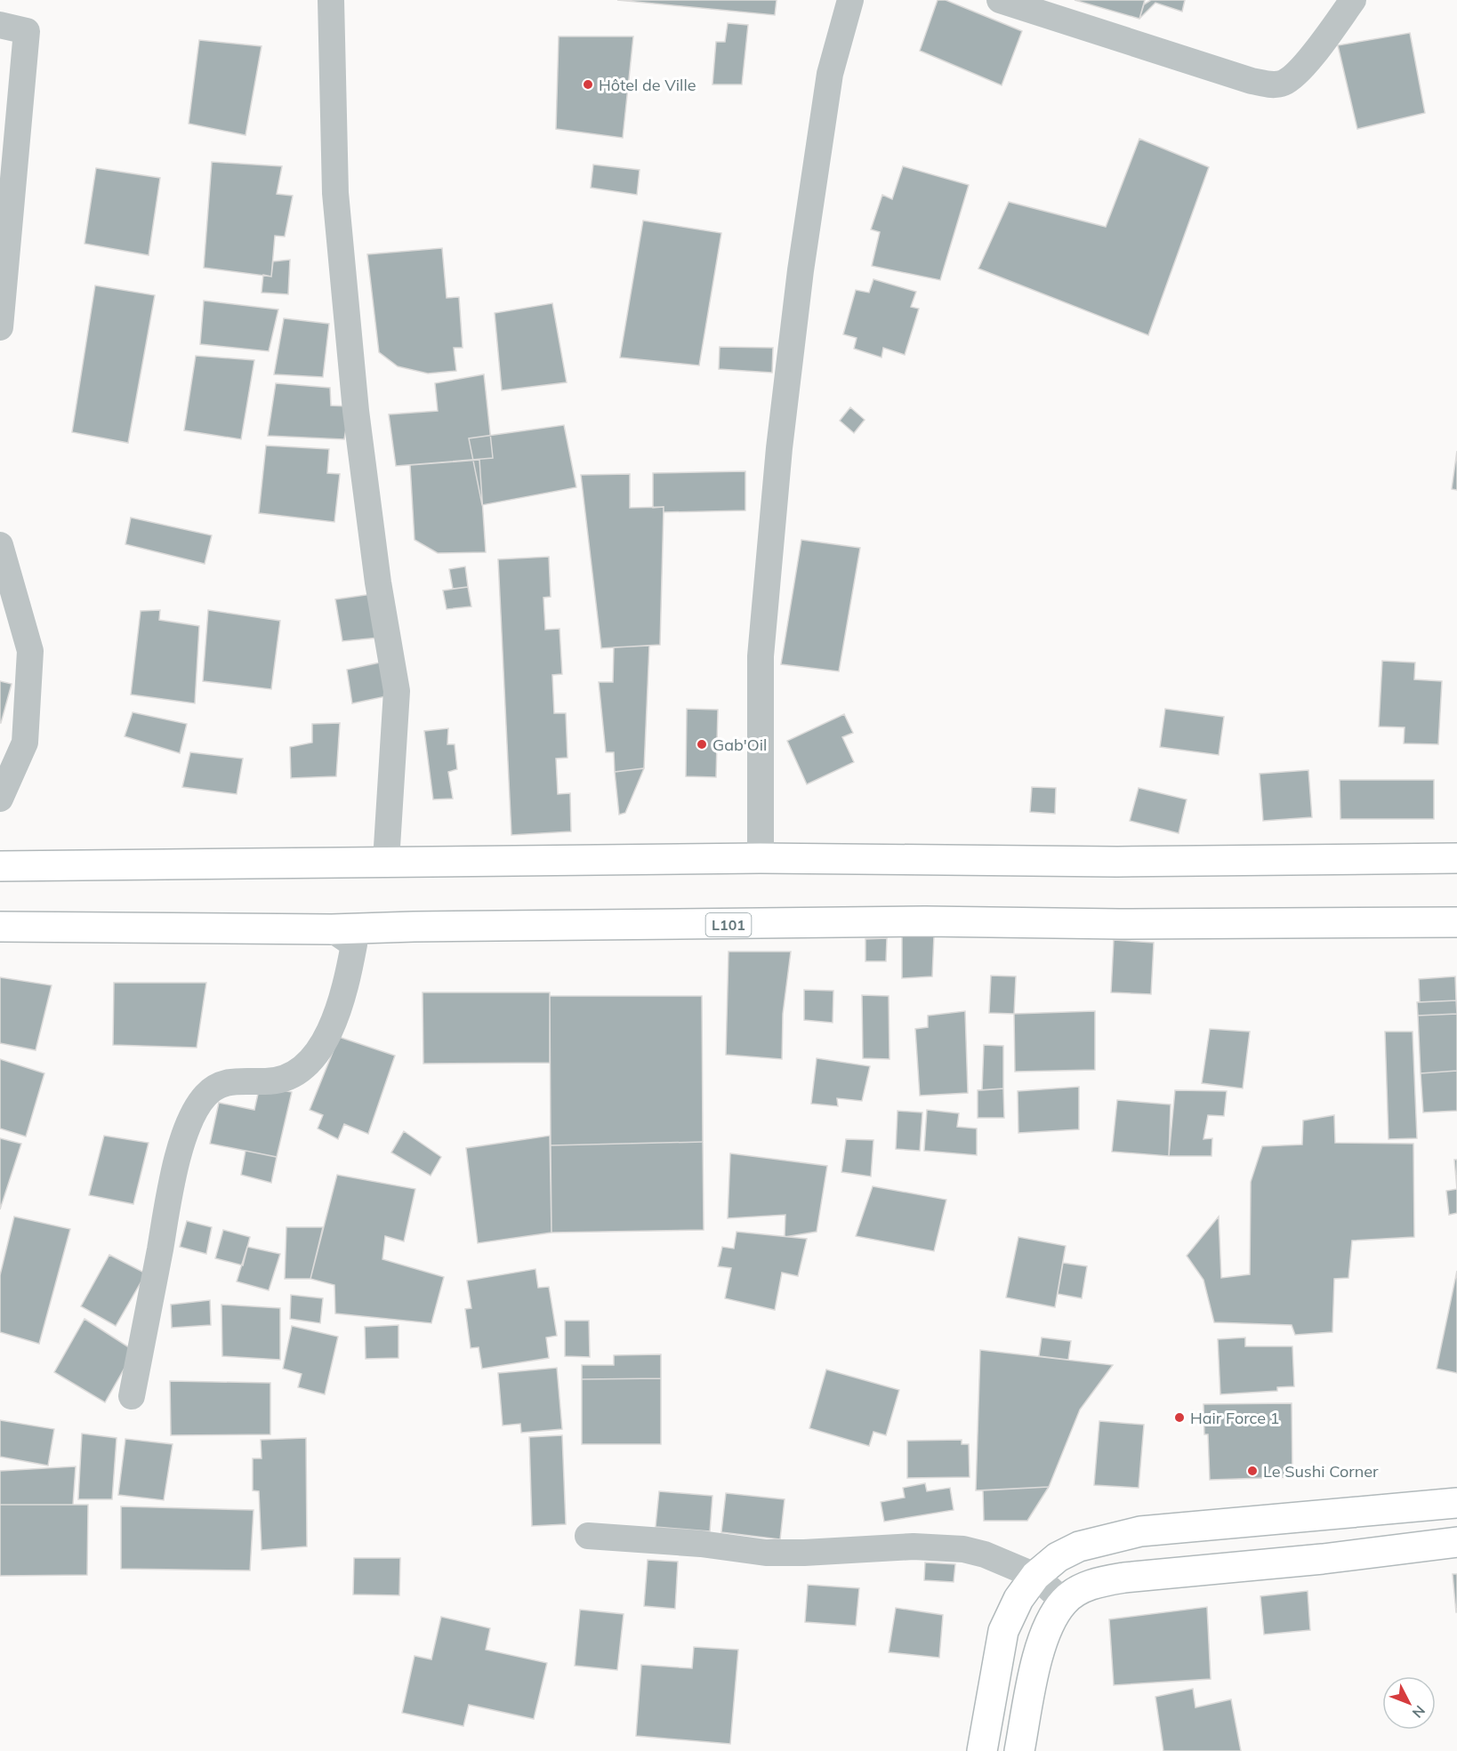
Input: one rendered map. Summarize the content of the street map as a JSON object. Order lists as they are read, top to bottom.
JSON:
{
  "streets": {
    "main road": ["L101"]
  },
  "places": [
    "Hôtel de Ville",
    "Gab'Oil",
    "Hair Force 1",
    "Le Sushi Corner"
  ],
  "north": "bottom right"
}
